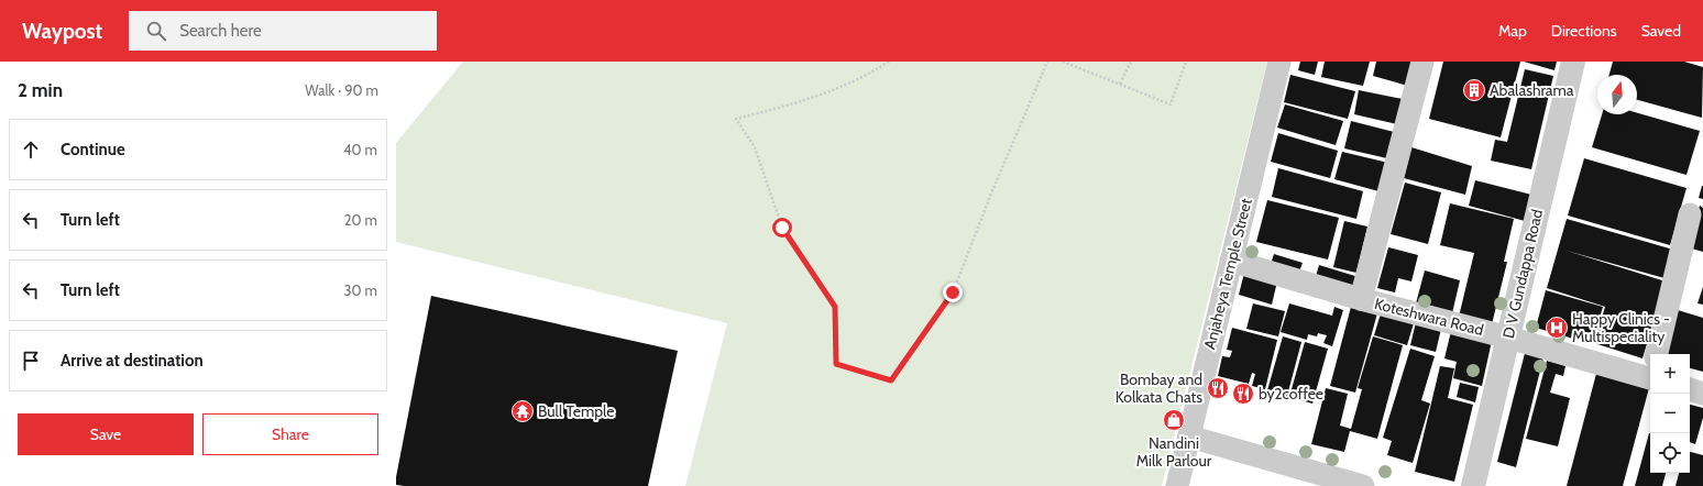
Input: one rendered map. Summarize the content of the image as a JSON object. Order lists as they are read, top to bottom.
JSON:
{
  "streets": {
    "street": ["Anjaheya Temple Street", "D V Gundappa Road", "Koteshwara Road"]
  },
  "crossings": [
    ["Anjaheya Temple Street", "Koteshwara Road"],
    ["D V Gundappa Road", "Koteshwara Road"]
  ],
  "places": {
    "building": ["Abalashrama"],
    "hospital": ["Happy Clinics - Multispeciality"],
    "restaurant": ["Bombay and Kolkata Chats", "by2coffee"],
    "temple": ["Bull Temple"],
    "shop": ["Nandini Milk Parlour"]
  },
  "north": "top",
  "page": {
    "header": "Waypost",
    "search": "Search here",
    "nav": ["Map", "Directions", "Saved"],
    "heading": ["2 min", "Walk · 90 m"],
    "list": [
      ["Continue", "40 m"],
      ["Turn left", "20 m"],
      ["Turn left", "30 m"],
      "Arrive at destination"
    ],
    "map_buttons": ["+", "−"],
    "buttons": ["Save", "Share"]
  }
}
